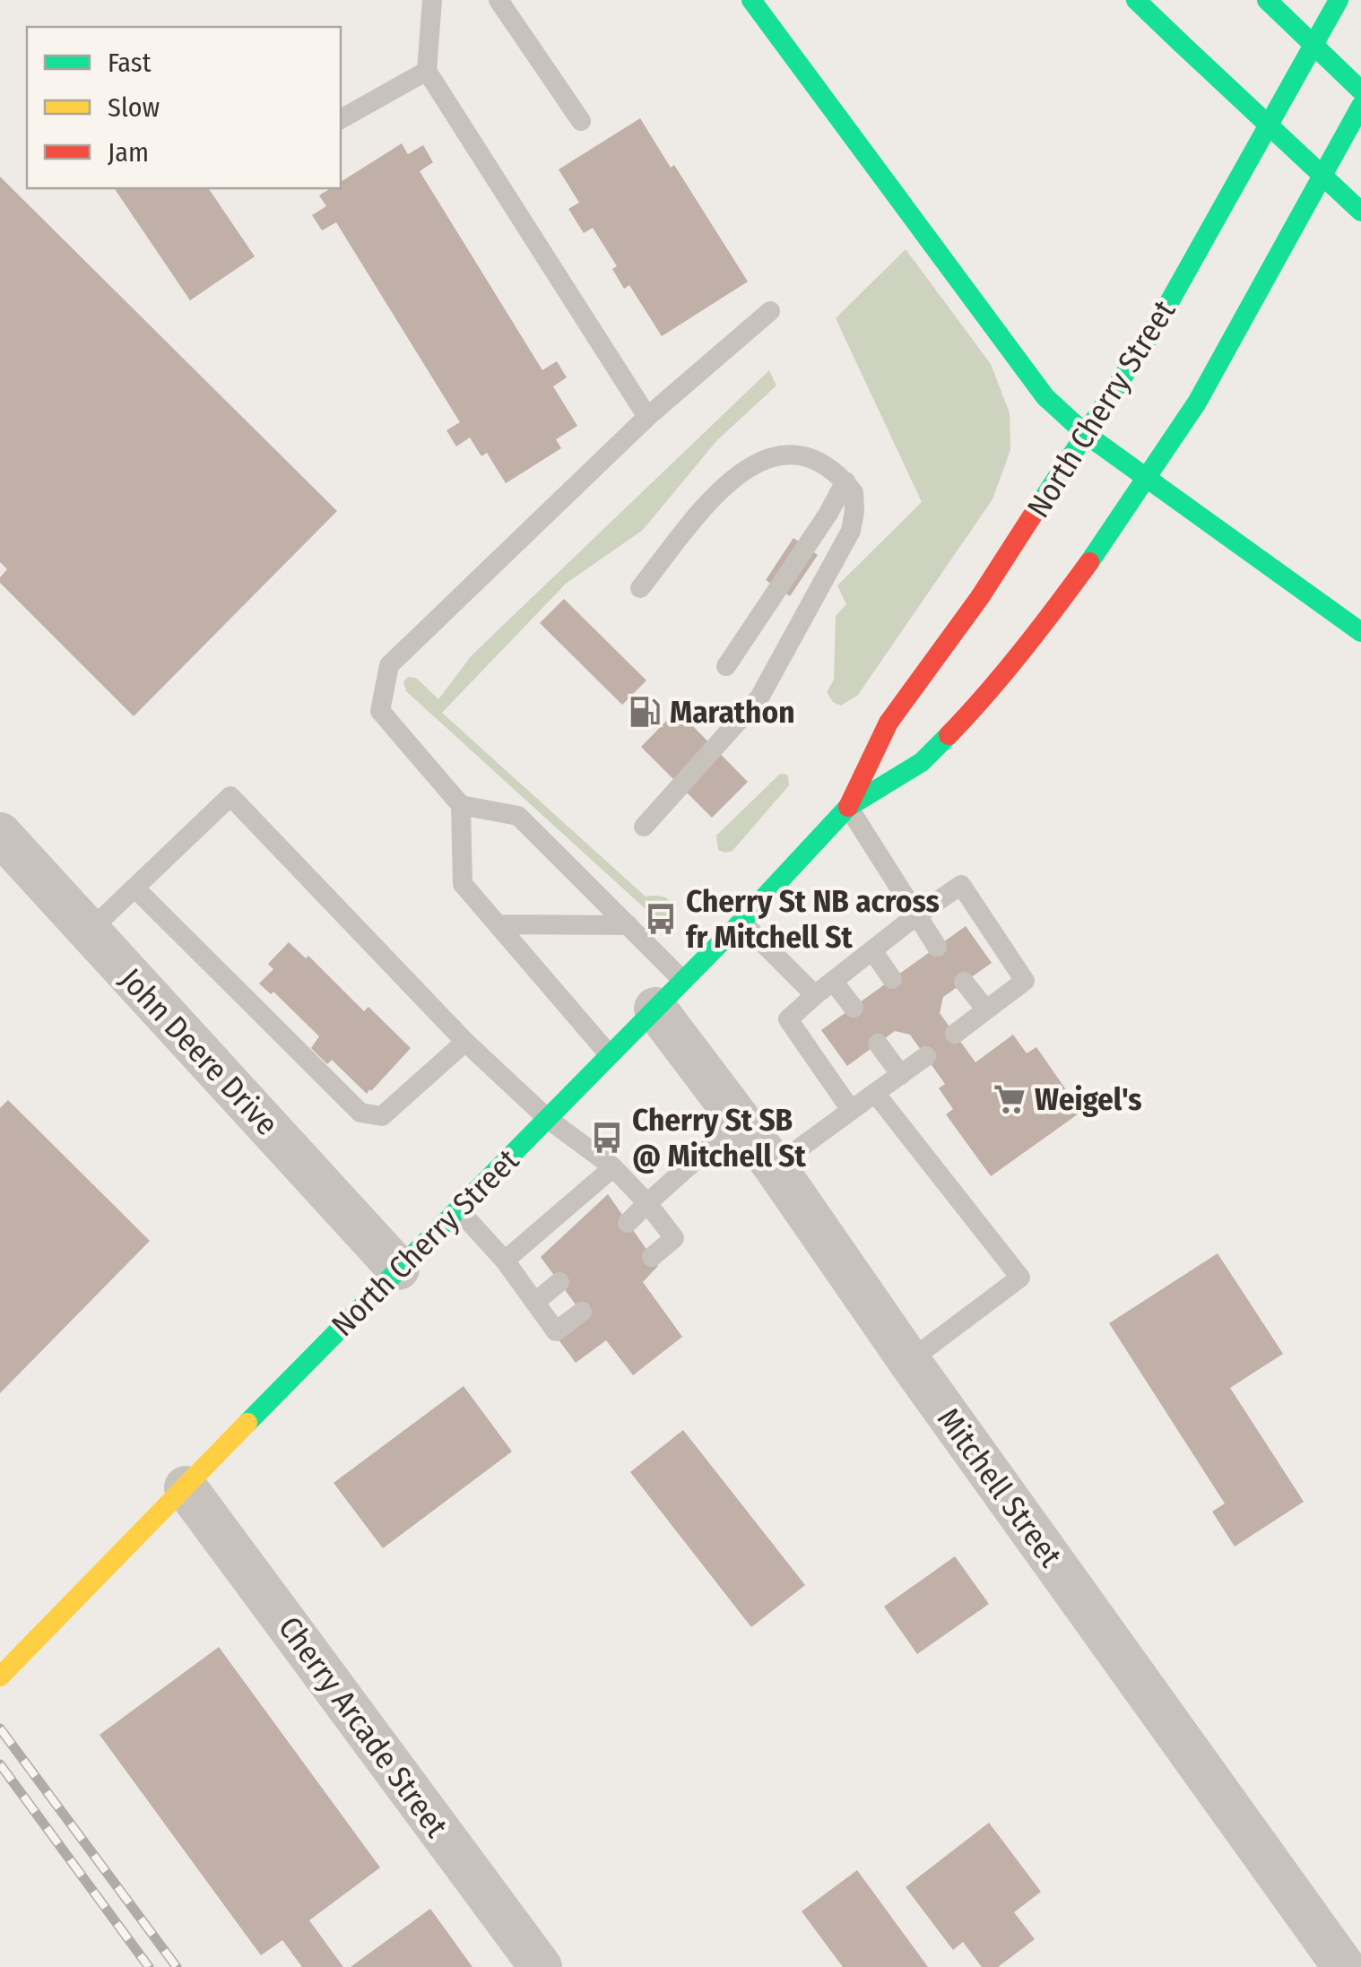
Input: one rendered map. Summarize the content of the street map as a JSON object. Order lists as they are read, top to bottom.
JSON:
{
  "streets": {
    "main road": ["North Cherry Street"],
    "street": ["John Deere Drive", "Mitchell Street", "Cherry Arcade Street"]
  },
  "crossings": [
    ["North Cherry Street", "John Deere Drive"],
    ["North Cherry Street", "Mitchell Street"],
    ["North Cherry Street", "Cherry Arcade Street"]
  ],
  "places": {
    "fuel station": ["Marathon"],
    "bus stop": ["Cherry St NB across fr Mitchell St", "Cherry St SB @ Mitchell St"],
    "supermarket": ["Weigel's"]
  },
  "legend": ["Fast", "Slow", "Jam"]
}
